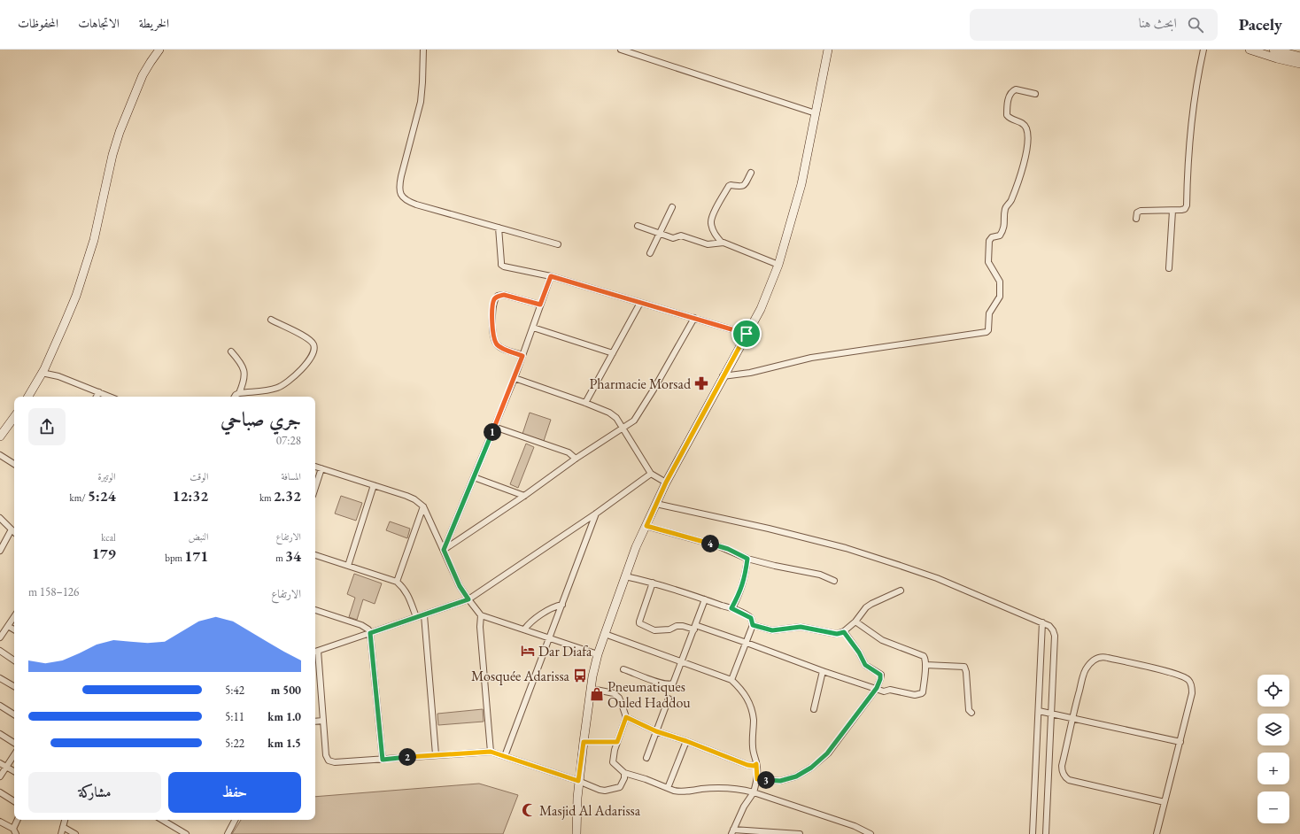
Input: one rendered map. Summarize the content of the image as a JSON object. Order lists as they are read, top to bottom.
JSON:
{
  "places": {
    "pharmacy": ["Pharmacie Morsad"],
    "hotel": ["Dar Diafa"],
    "bus stop": ["Mosquée Adarissa"],
    "shop": ["Pneumatiques Ouled Haddou"],
    "mosque": ["Masjid Al Adarissa"]
  },
  "page": {
    "header": "Pacely",
    "search": "ابحث هنا",
    "nav": ["الخريطة", "الاتجاهات", "المحفوظات"],
    "heading": ["جري صباحي", "07:28"],
    "pins": [
      "1",
      "4",
      "2",
      "3"
    ],
    "stats": [
      ["المسافة", "2.32 km"],
      ["الوقت", "12:32"],
      ["الوتيرة", "5:24 /km"],
      ["الارتفاع", "34 m"],
      ["النبض", "171 bpm"],
      ["kcal", "179"]
    ],
    "chart": ["الارتفاع", "126–158 m"],
    "map_buttons": ["+", "−"],
    "list": [
      {
        "name": "500 m",
        "note": "5:42"
      },
      {
        "name": "1.0 km",
        "note": "5:11"
      },
      {
        "name": "1.5 km",
        "note": "5:22"
      }
    ],
    "buttons": ["حفظ", "مشاركة"]
  }
}
